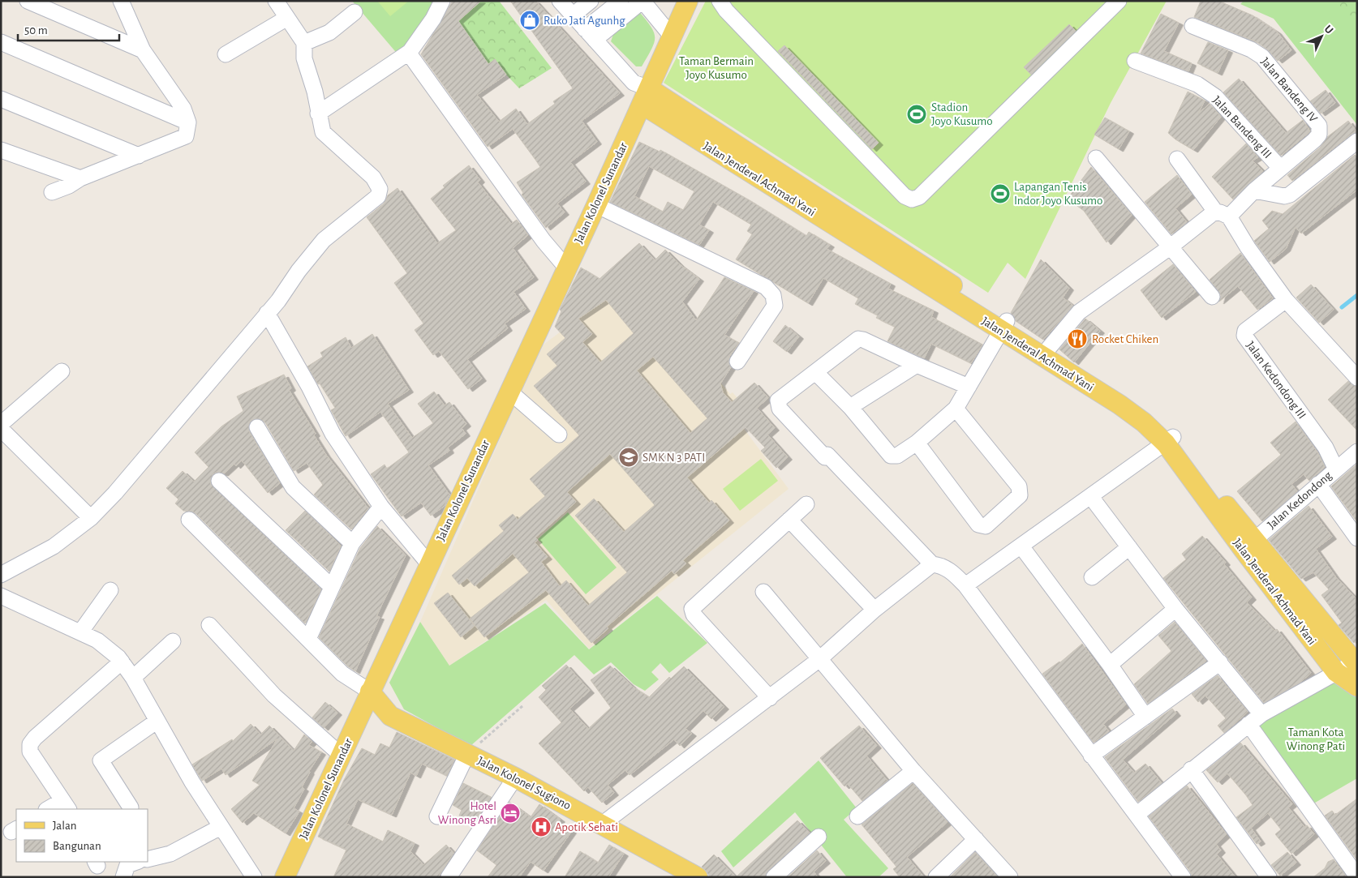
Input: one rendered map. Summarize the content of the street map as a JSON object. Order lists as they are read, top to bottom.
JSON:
{
  "streets": {
    "main road": ["Jalan Jenderal Achmad Yani", "Jalan Kolonel Sunandar", "Jalan Kolonel Sugiono"],
    "street": [
      "Jalan Bandeng IV",
      "Jalan Bandeng III",
      "Jalan Kedondong III",
      "Jalan Kedondong"
    ]
  },
  "crossings": [
    ["Jalan Bandeng IV", "Jalan Bandeng III"],
    ["Jalan Jenderal Achmad Yani", "Jalan Kolonel Sunandar"],
    ["Jalan Jenderal Achmad Yani", "Jalan Kedondong"],
    ["Jalan Kolonel Sunandar", "Jalan Kolonel Sugiono"],
    ["Jalan Kedondong III", "Jalan Kedondong"]
  ],
  "parks": ["Taman Bermain Joyo Kusumo", "Taman Kota Winong Pati"],
  "places": {
    "shop": ["Ruko Jati Agunhg"],
    "sports": ["Stadion Joyo Kusumo", "Lapangan Tenis Indor Joyo Kusumo"],
    "restaurant": ["Rocket Chiken"],
    "school or university": ["SMK N 3 PATI"],
    "hotel": ["Hotel Winong Asri"],
    "hospital": ["Apotik Sehati"]
  },
  "legend": ["Jalan", "Bangunan"],
  "scale_bar": "50 m",
  "north": "top right"
}
